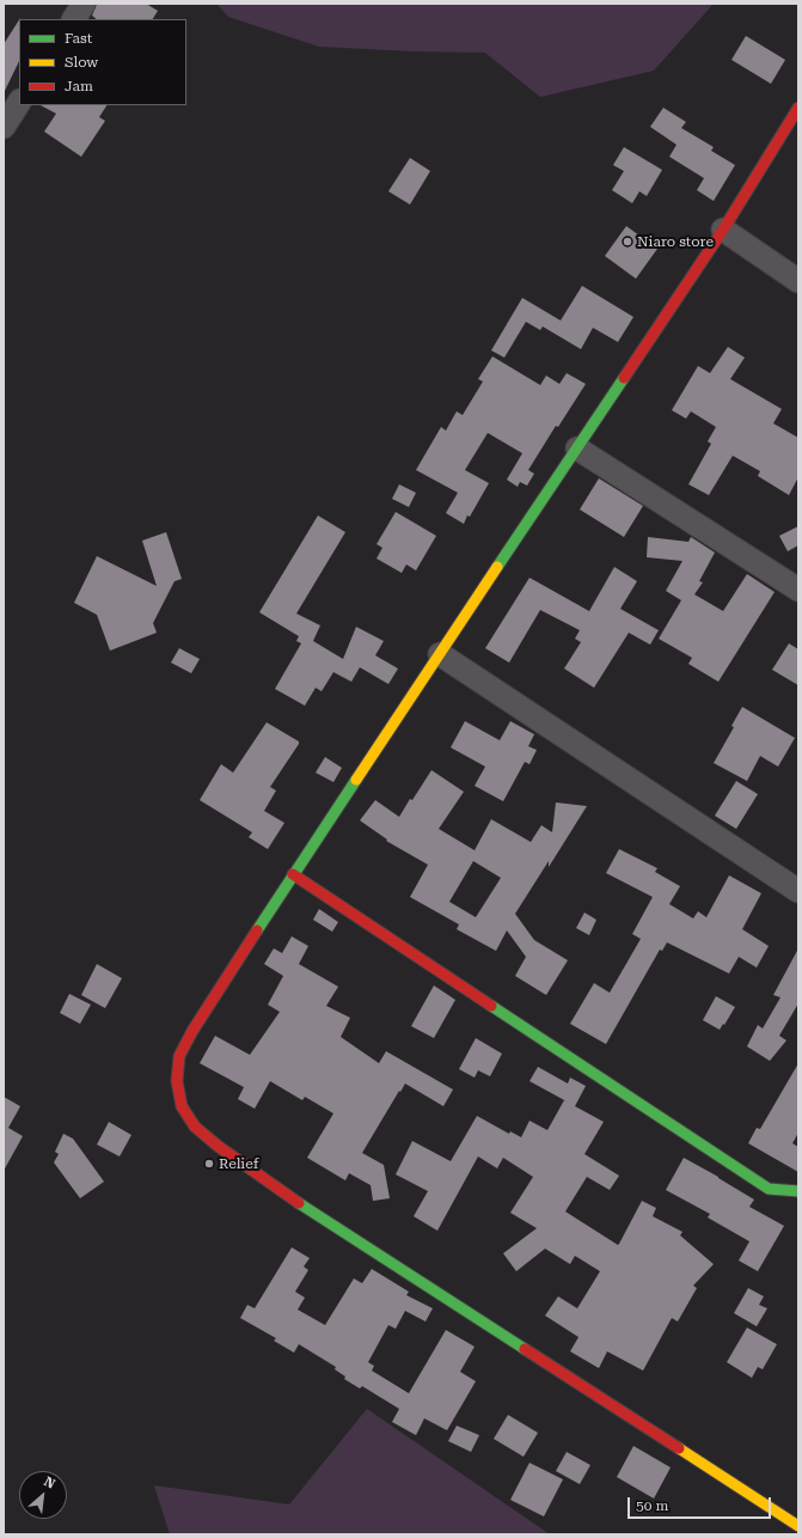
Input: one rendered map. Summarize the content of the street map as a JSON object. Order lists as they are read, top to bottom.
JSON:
{
  "places": ["Niaro store", "Relief"],
  "legend": ["Fast", "Slow", "Jam"],
  "scale_bar": "50 m",
  "north": "top right"
}
